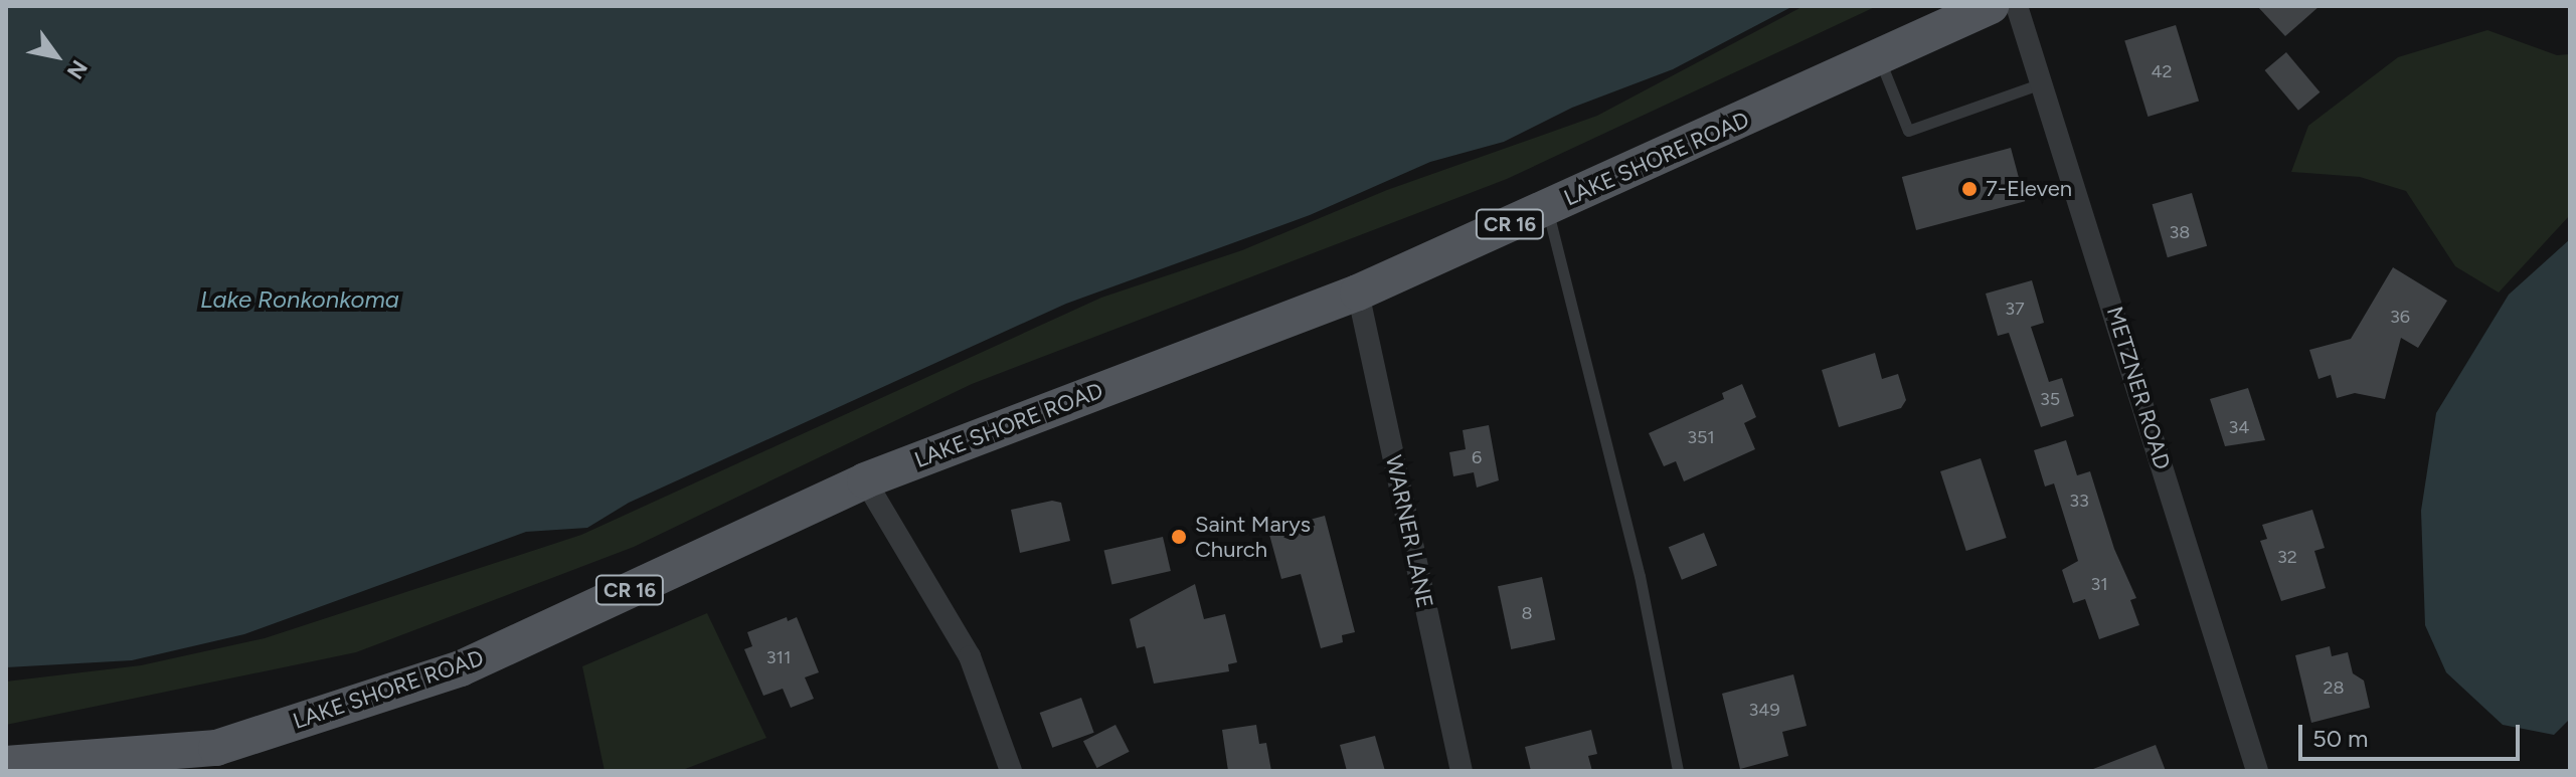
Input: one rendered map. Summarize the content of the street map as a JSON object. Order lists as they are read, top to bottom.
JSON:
{
  "streets": {
    "main road": ["LAKE SHORE ROAD", "CR 16"],
    "street": ["METZNER ROAD", "WARNER LANE"]
  },
  "crossings": [
    ["LAKE SHORE ROAD", "WARNER LANE"]
  ],
  "water": ["Lake Ronkonkoma"],
  "places": ["7-Eleven", "Saint Marys Church"],
  "house_numbers": [
    "42",
    "38",
    "37",
    "36",
    "35",
    "34",
    "351",
    "6",
    "33",
    "32",
    "31",
    "8",
    "311",
    "28",
    "349"
  ],
  "scale_bar": "50 m",
  "north": "bottom right"
}
